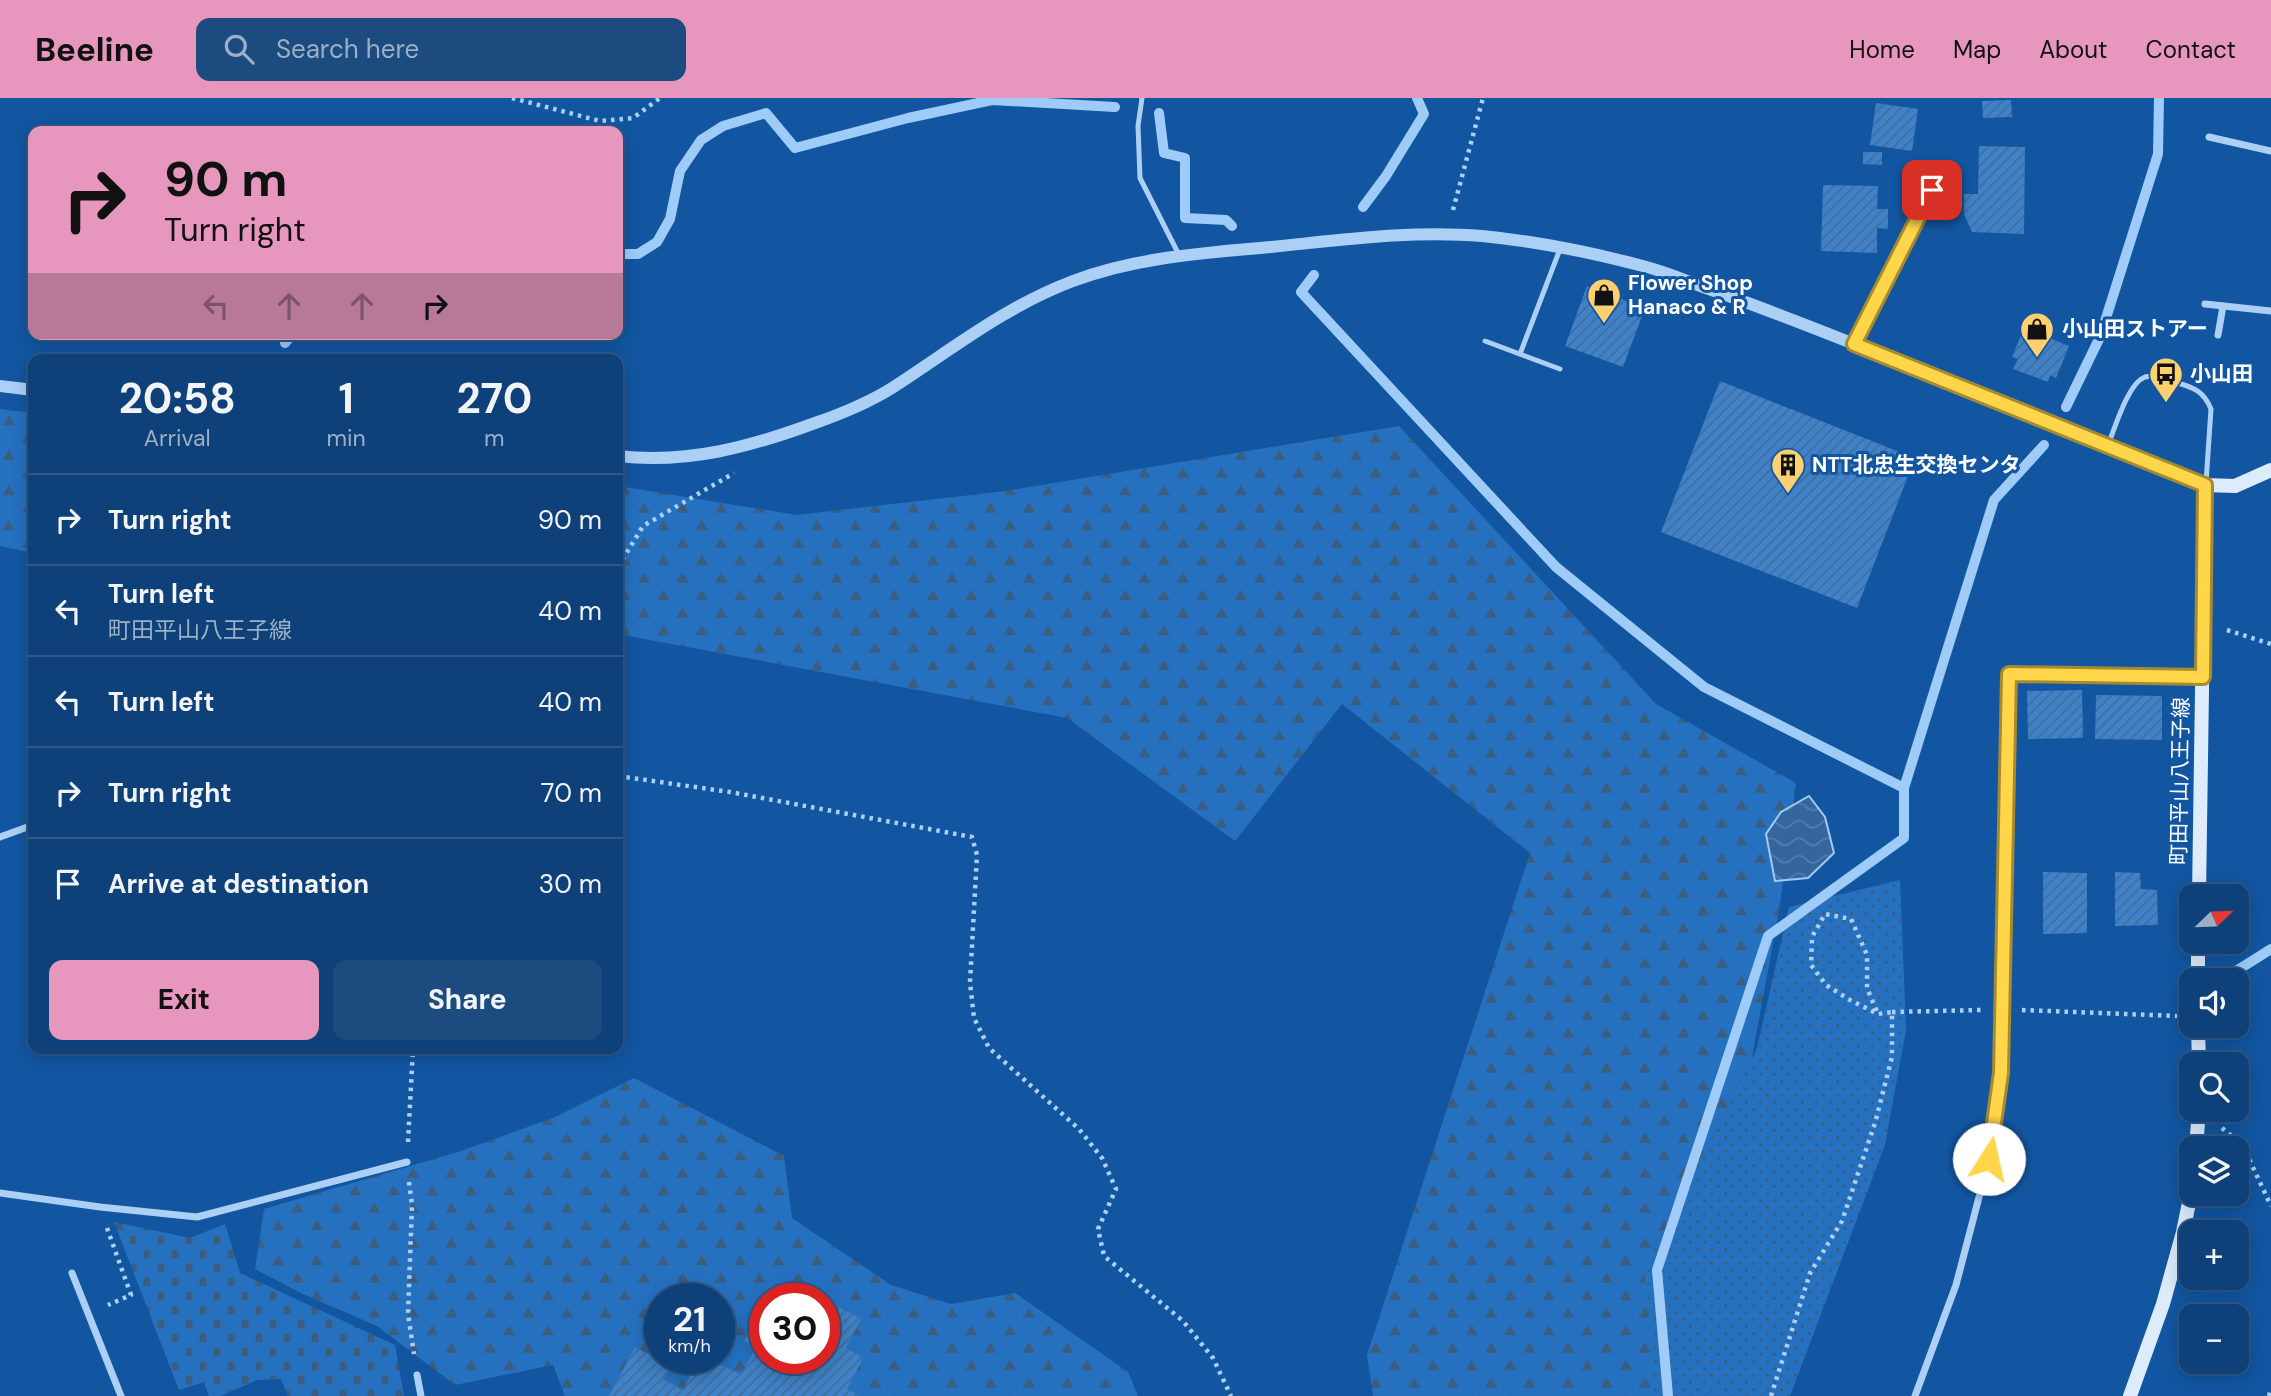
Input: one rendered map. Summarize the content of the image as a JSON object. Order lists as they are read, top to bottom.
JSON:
{
  "streets": {
    "main road": ["町田平山八王子線"]
  },
  "places": {
    "shop": ["Flower Shop Hanaco & R", "小山田ストアー"],
    "bus stop": ["小山田"],
    "building": ["NTT北忠生交換センタ"]
  },
  "north": "top right",
  "page": {
    "header": "Beeline",
    "search": "Search here",
    "nav": [
      "Home",
      "Map",
      "About",
      "Contact"
    ],
    "turn": ["90 m", "Turn right"],
    "eta": [
      "20:58",
      "Arrival",
      "1",
      "min",
      "270",
      "m"
    ],
    "list": [
      {
        "name": "Turn right",
        "value": "90 m"
      },
      {
        "name": "Turn left",
        "note": "町田平山八王子線",
        "value": "40 m"
      },
      {
        "name": "Turn left",
        "value": "40 m"
      },
      {
        "name": "Turn right",
        "value": "70 m"
      },
      {
        "name": "Arrive at destination",
        "value": "30 m"
      }
    ],
    "map_buttons": ["+", "−"],
    "buttons": ["Exit", "Share"],
    "speed": "21 km/h",
    "limit": "30"
  }
}
